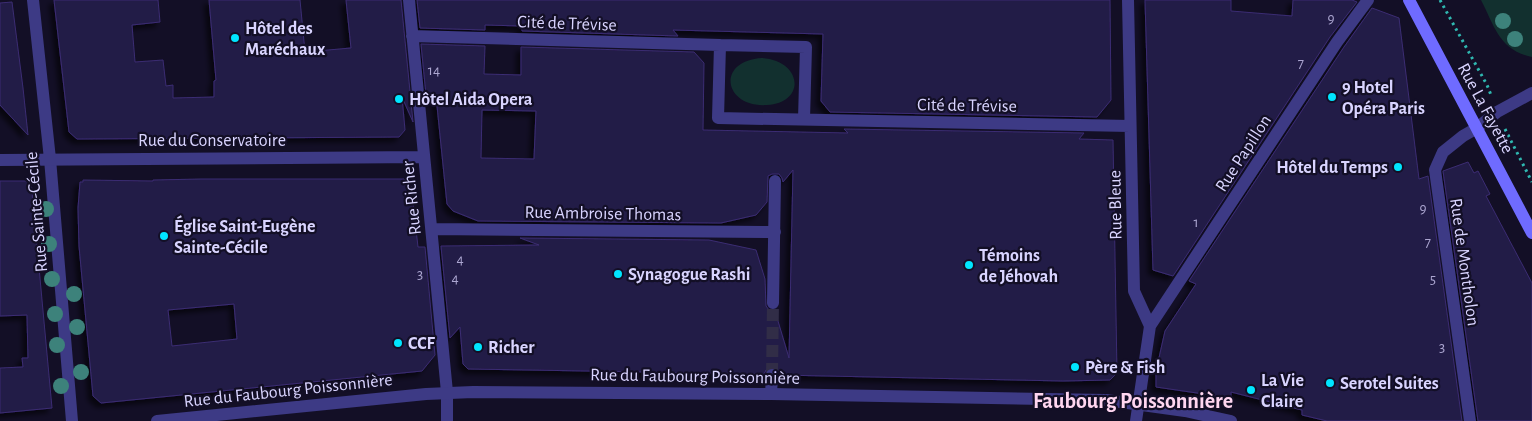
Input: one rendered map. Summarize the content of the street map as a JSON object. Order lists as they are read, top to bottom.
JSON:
{
  "streets": {
    "main road": ["Rue La Fayette"],
    "street": [
      "Cité de Trévise",
      "Rue du Conservatoire",
      "Rue Papillon",
      "Rue Richer",
      "Rue Bleue",
      "Rue Sainte-Cécile",
      "Rue Ambroise Thomas",
      "Rue de Montholon",
      "Rue du Faubourg Poissonnière"
    ]
  },
  "crossings": [
    ["Cité de Trévise", "Rue Richer"],
    ["Cité de Trévise", "Rue Bleue"],
    ["Rue La Fayette", "Rue de Montholon"],
    ["Rue du Conservatoire", "Rue Richer"],
    ["Rue du Conservatoire", "Rue Sainte-Cécile"],
    ["Rue Papillon", "Rue Bleue"],
    ["Rue Richer", "Rue Ambroise Thomas"],
    ["Rue Richer", "Rue du Faubourg Poissonnière"]
  ],
  "districts": ["Faubourg Poissonnière"],
  "places": [
    "Hôtel des Maréchaux",
    "9 Hotel Opéra Paris",
    "Hôtel Aida Opera",
    "Hôtel du Temps",
    "Église Saint-Eugène Sainte-Cécile",
    "Témoins de Jéhovah",
    "Synagogue Rashi",
    "CCF",
    "Richer",
    "Père & Fish",
    "Serotel Suites",
    "La Vie Claire"
  ],
  "house_numbers": [
    "9",
    "7",
    "14",
    "9",
    "1",
    "7",
    "4",
    "3",
    "4",
    "5",
    "3"
  ]
}
